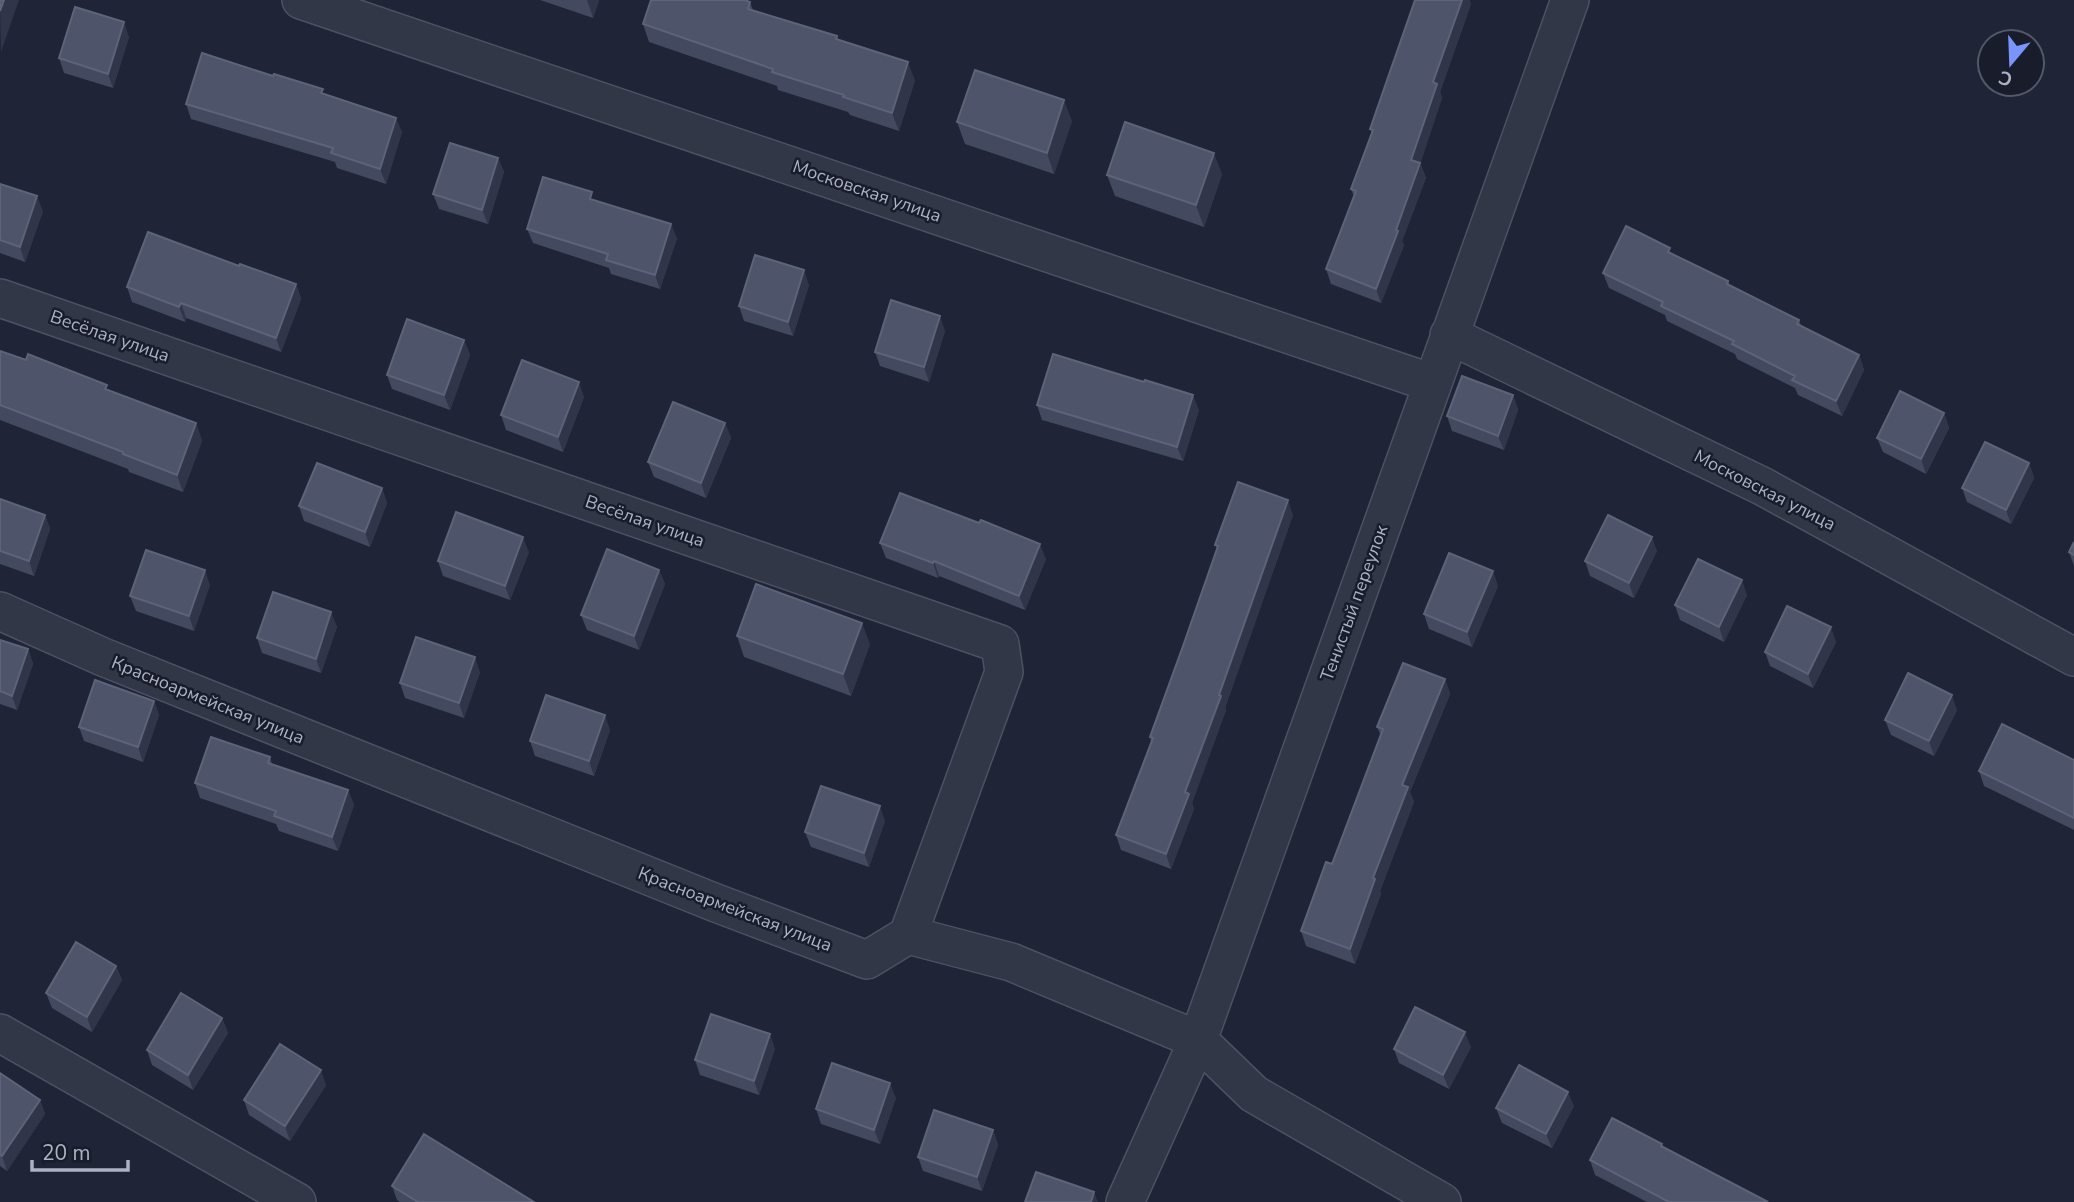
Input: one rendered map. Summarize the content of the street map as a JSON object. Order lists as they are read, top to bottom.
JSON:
{
  "streets": {
    "street": [
      "Московская улица",
      "Весёлая улица",
      "Тенистый переулок",
      "Красноармейская улица"
    ]
  },
  "crossings": [
    ["Московская улица", "Тенистый переулок"],
    ["Весёлая улица", "Красноармейская улица"]
  ],
  "scale_bar": "20 m",
  "north": "bottom"
}
